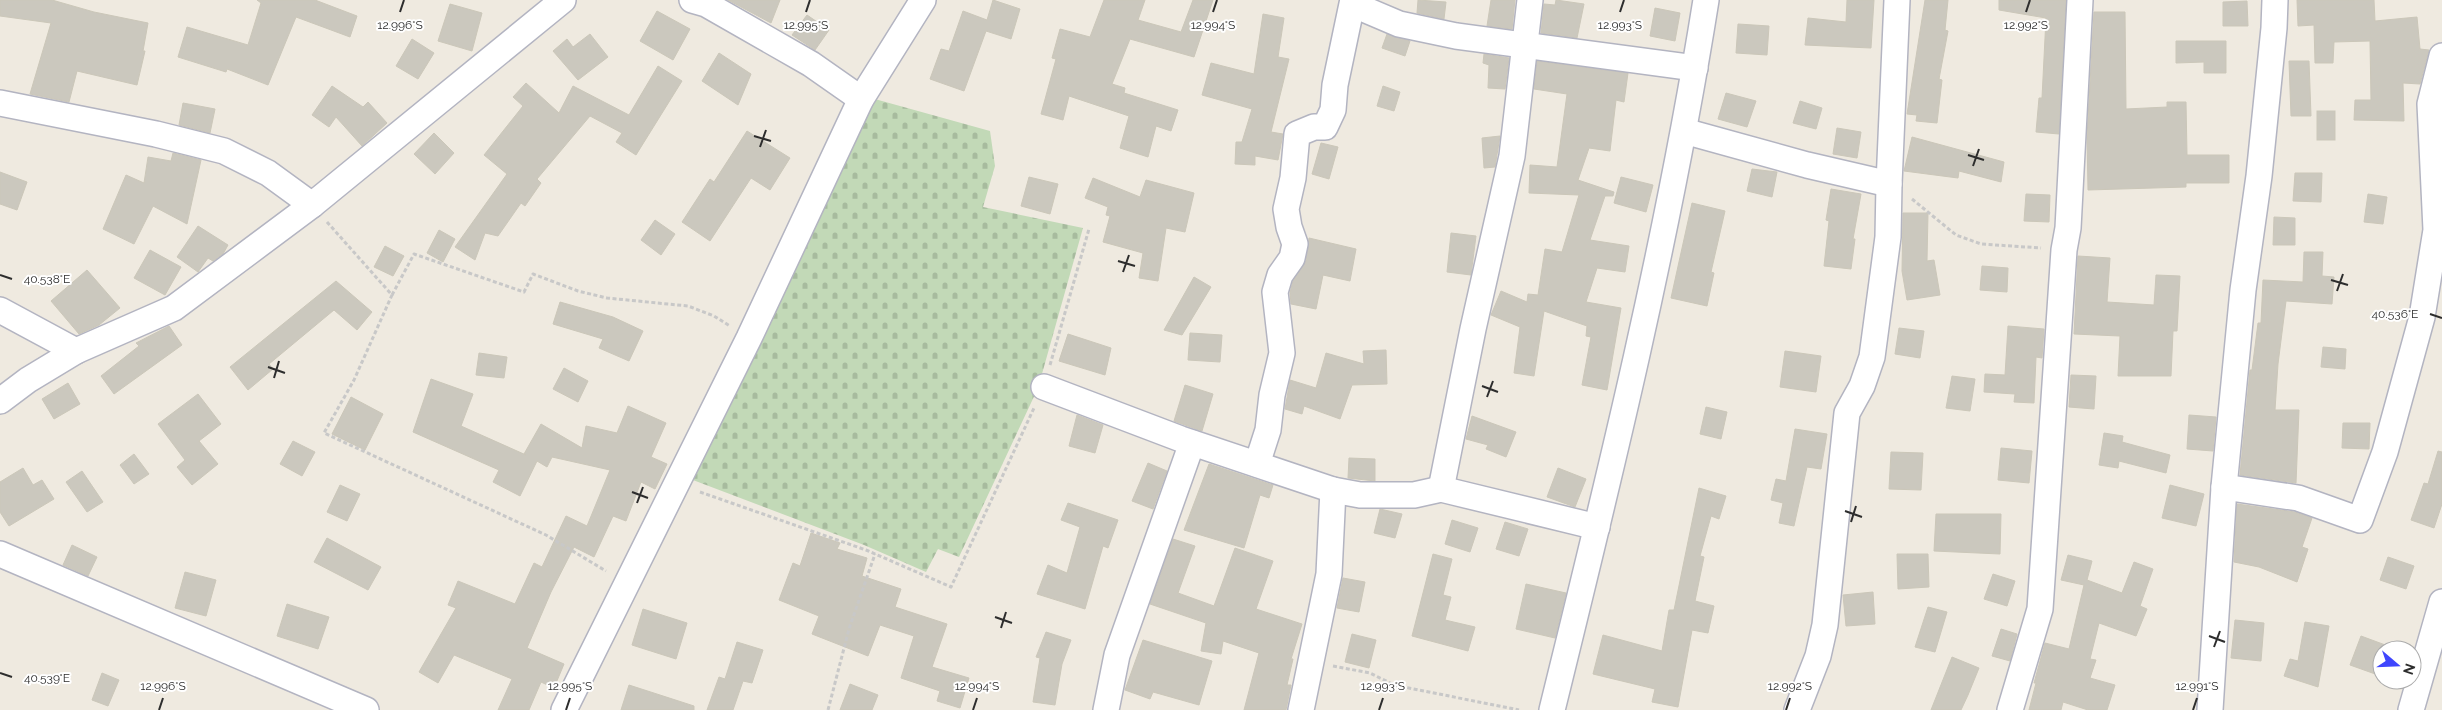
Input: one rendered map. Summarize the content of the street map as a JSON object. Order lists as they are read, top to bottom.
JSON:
{
  "north": "right",
  "coordinates": [
    "12.996°S",
    "12.995°S",
    "12.994°S",
    "12.993°S",
    "12.992°S",
    "40.538°E",
    "40.536°E",
    "40.539°E",
    "12.991°S"
  ]
}
